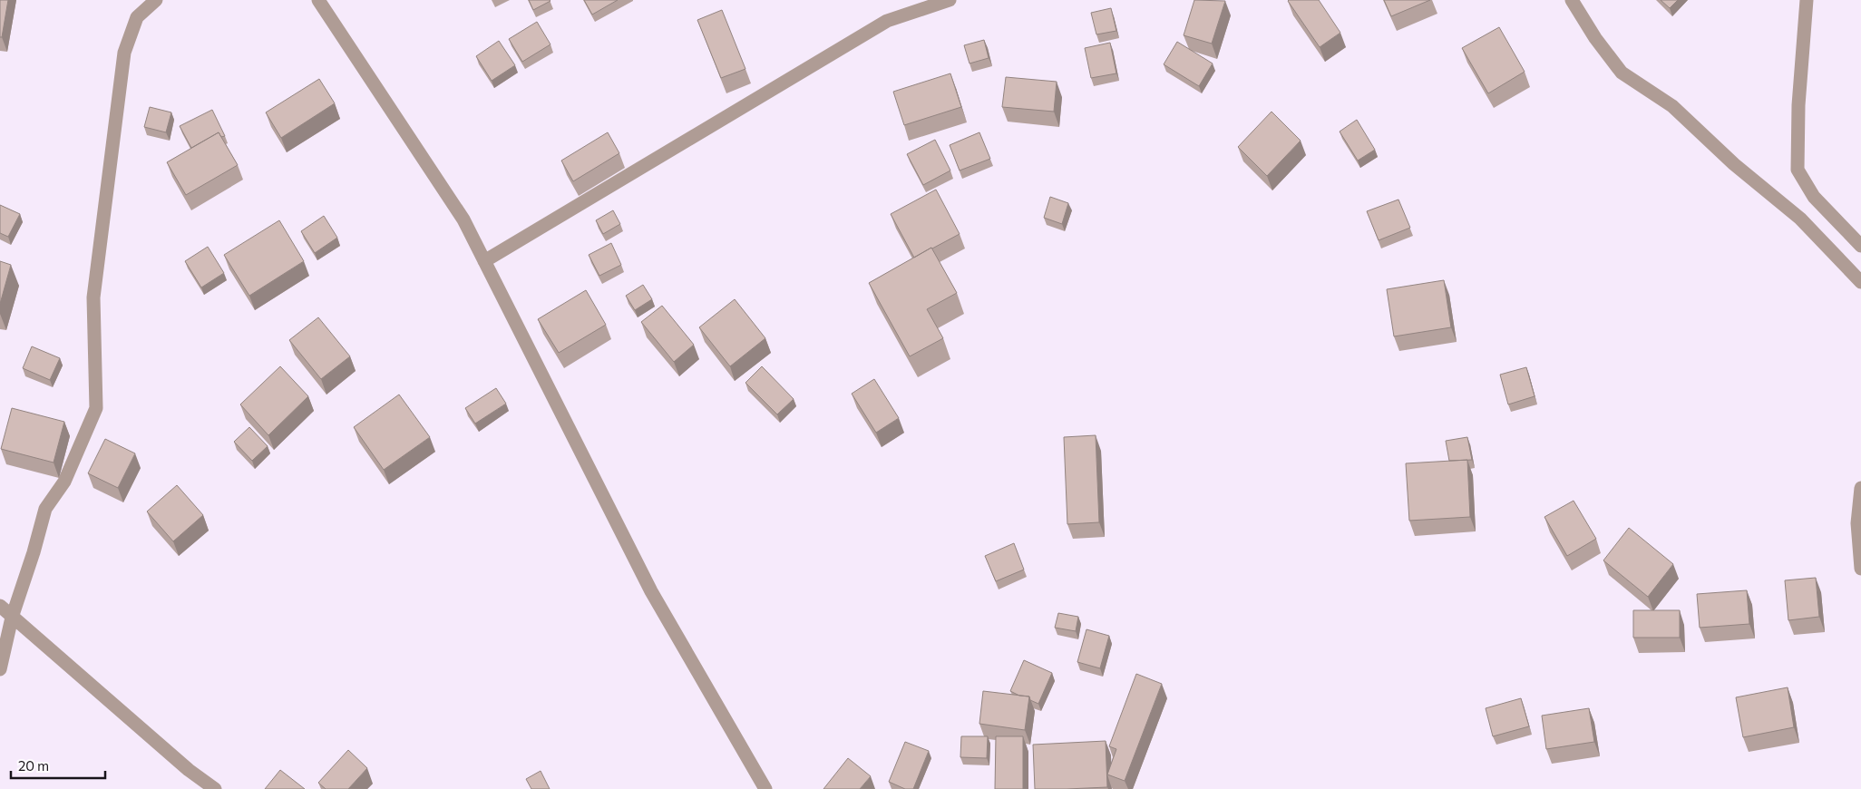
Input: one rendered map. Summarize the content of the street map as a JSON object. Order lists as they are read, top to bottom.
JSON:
{
  "scale_bar": "20 m"
}
